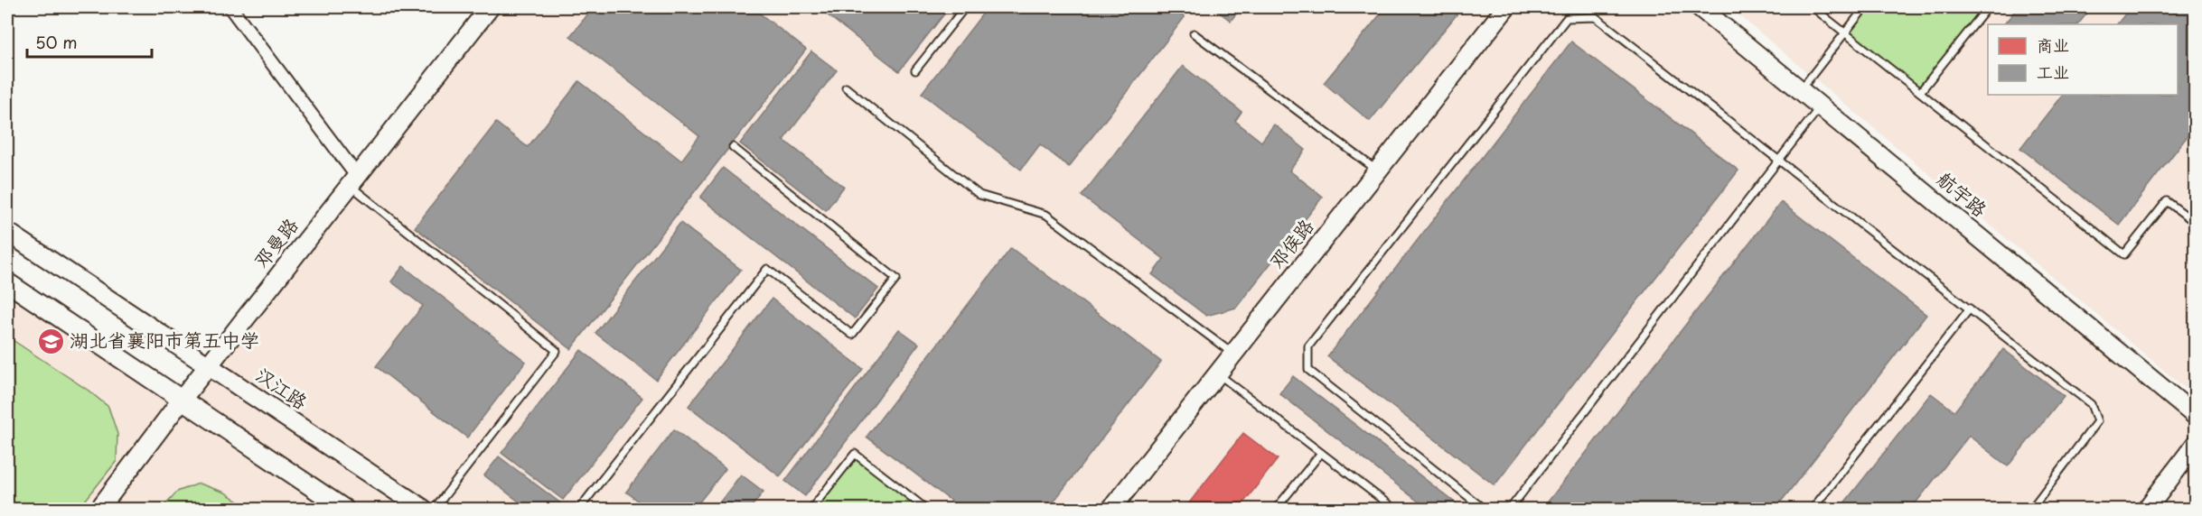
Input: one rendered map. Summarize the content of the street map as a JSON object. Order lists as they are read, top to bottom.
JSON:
{
  "streets": {
    "street": [
      "航宇路",
      "邓曼路",
      "邓侯路",
      "汉江路"
    ]
  },
  "crossings": [
    ["邓曼路", "汉江路"]
  ],
  "places": {
    "school or university": ["湖北省襄阳市第五中学"]
  },
  "legend": ["商业", "工业"],
  "scale_bar": "50 m"
}
